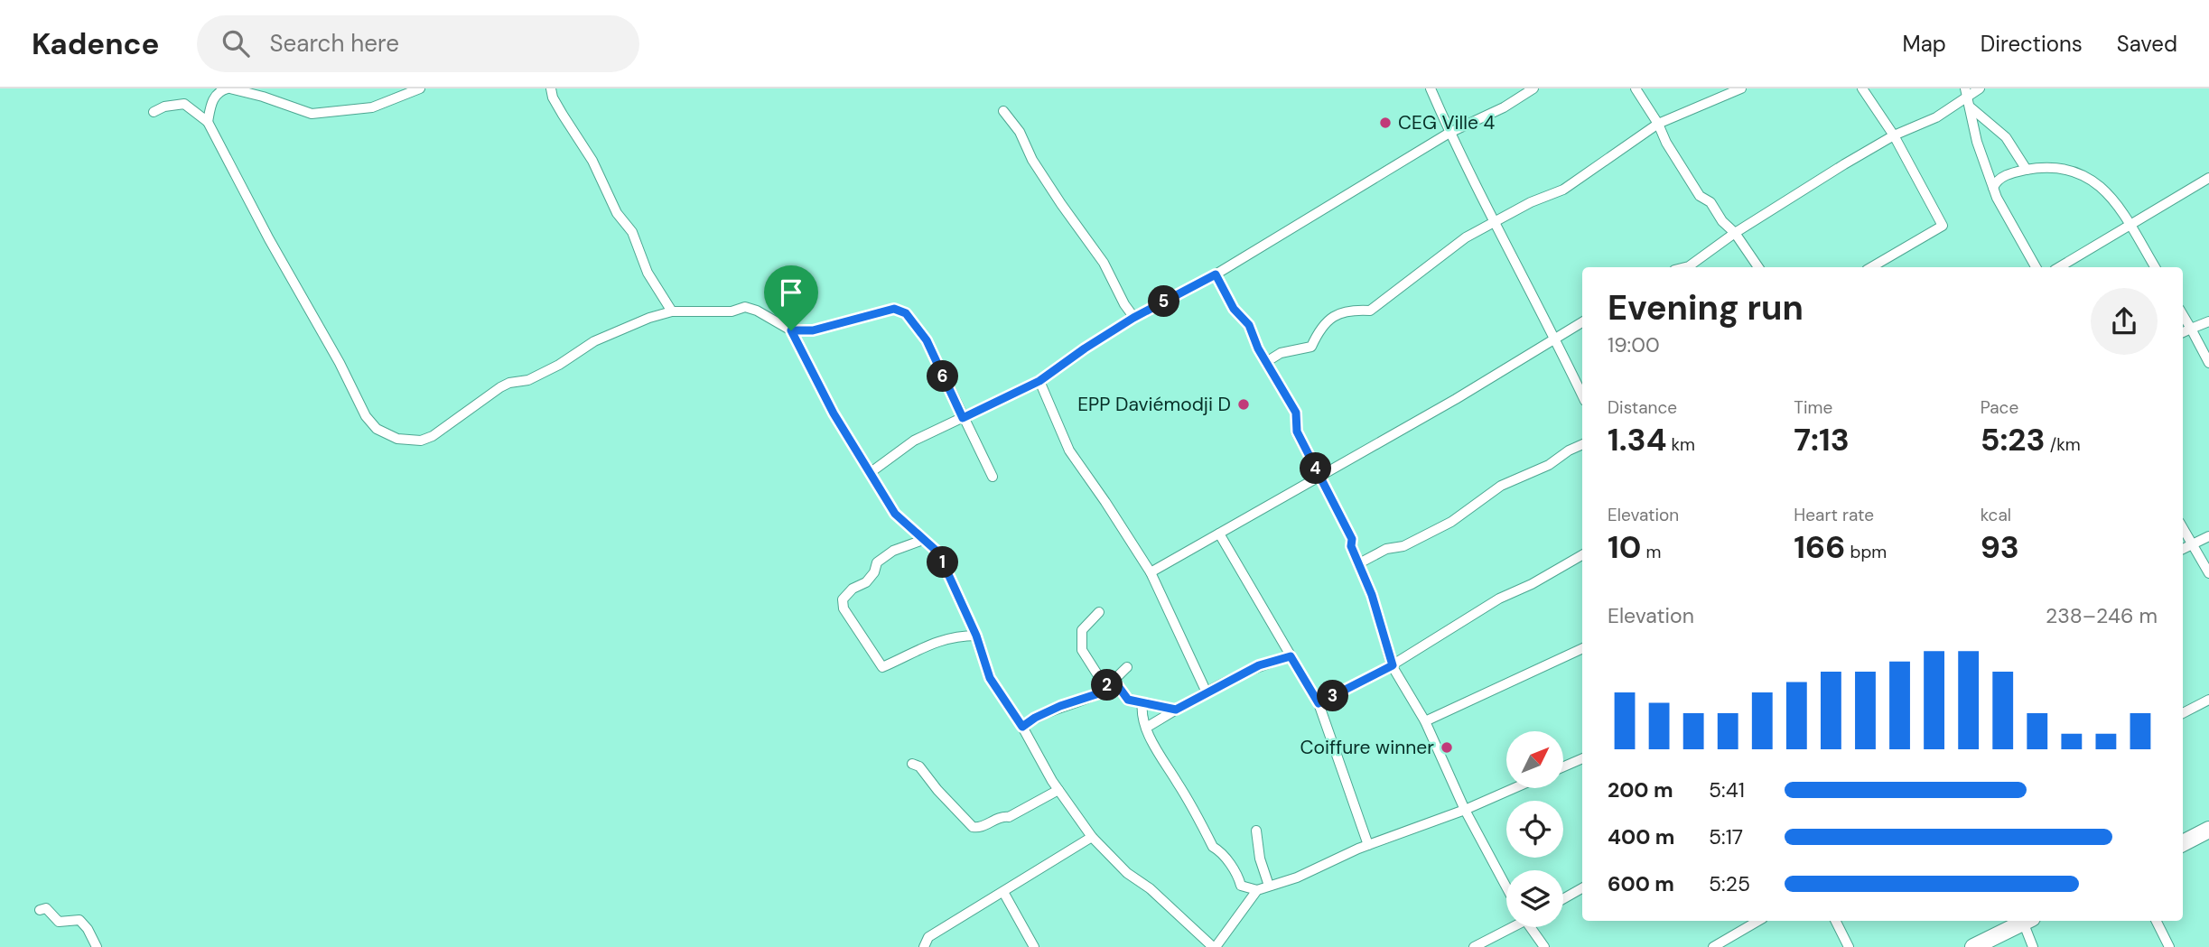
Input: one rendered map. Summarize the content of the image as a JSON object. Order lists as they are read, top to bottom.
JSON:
{
  "places": ["CEG Ville 4", "EPP Daviémodji D", "Coiffure winner"],
  "north": "top right",
  "page": {
    "header": "Kadence",
    "search": "Search here",
    "nav": ["Map", "Directions", "Saved"],
    "heading": ["Evening run", "19:00"],
    "pins": [
      "5",
      "6",
      "4",
      "1",
      "2",
      "3"
    ],
    "stats": [
      ["Distance", "1.34 km"],
      ["Time", "7:13"],
      ["Pace", "5:23 /km"],
      ["Elevation", "10 m"],
      ["Heart rate", "166 bpm"],
      ["kcal", "93"]
    ],
    "chart": ["Elevation", "238–246 m"],
    "list": [
      {
        "name": "200 m",
        "note": "5:41"
      },
      {
        "name": "400 m",
        "note": "5:17"
      },
      {
        "name": "600 m",
        "note": "5:25"
      }
    ]
  }
}
